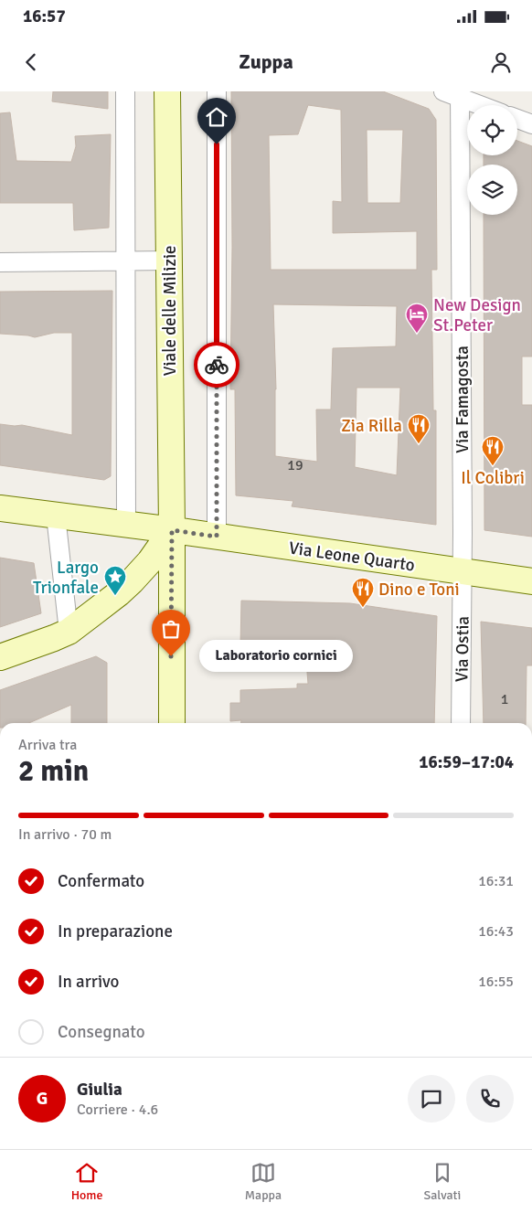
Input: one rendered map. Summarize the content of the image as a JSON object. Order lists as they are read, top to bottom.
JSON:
{
  "streets": {
    "street": [
      "Viale delle Milizie",
      "Via Famagosta",
      "Via Leone Quarto",
      "Via Ostia"
    ]
  },
  "crossings": [
    ["Viale delle Milizie", "Via Leone Quarto"],
    ["Via Famagosta", "Via Leone Quarto"],
    ["Via Famagosta", "Via Ostia"],
    ["Via Leone Quarto", "Via Ostia"]
  ],
  "places": {
    "hotel": ["New Design St.Peter"],
    "restaurant": ["Zia Rilla", "Il Colibri", "Dino e Toni"],
    "place": ["Largo Trionfale"],
    "other": ["Laboratorio cornici"]
  },
  "house_numbers": ["19", "1"],
  "page": {
    "status": "16:57",
    "header": "Zuppa",
    "bubble": "Laboratorio cornici",
    "heading": ["2 min", "Arriva tra", "16:59–17:04"],
    "panel": ["Giulia", "Corriere · 4.6"],
    "bar": "In arrivo · 70 m",
    "list": [
      ["Confermato", "16:31"],
      ["In preparazione", "16:43"],
      ["In arrivo", "16:55"],
      "Consegnato"
    ],
    "round": "G",
    "tabs": ["Home", "Mappa", "Salvati"]
  }
}
